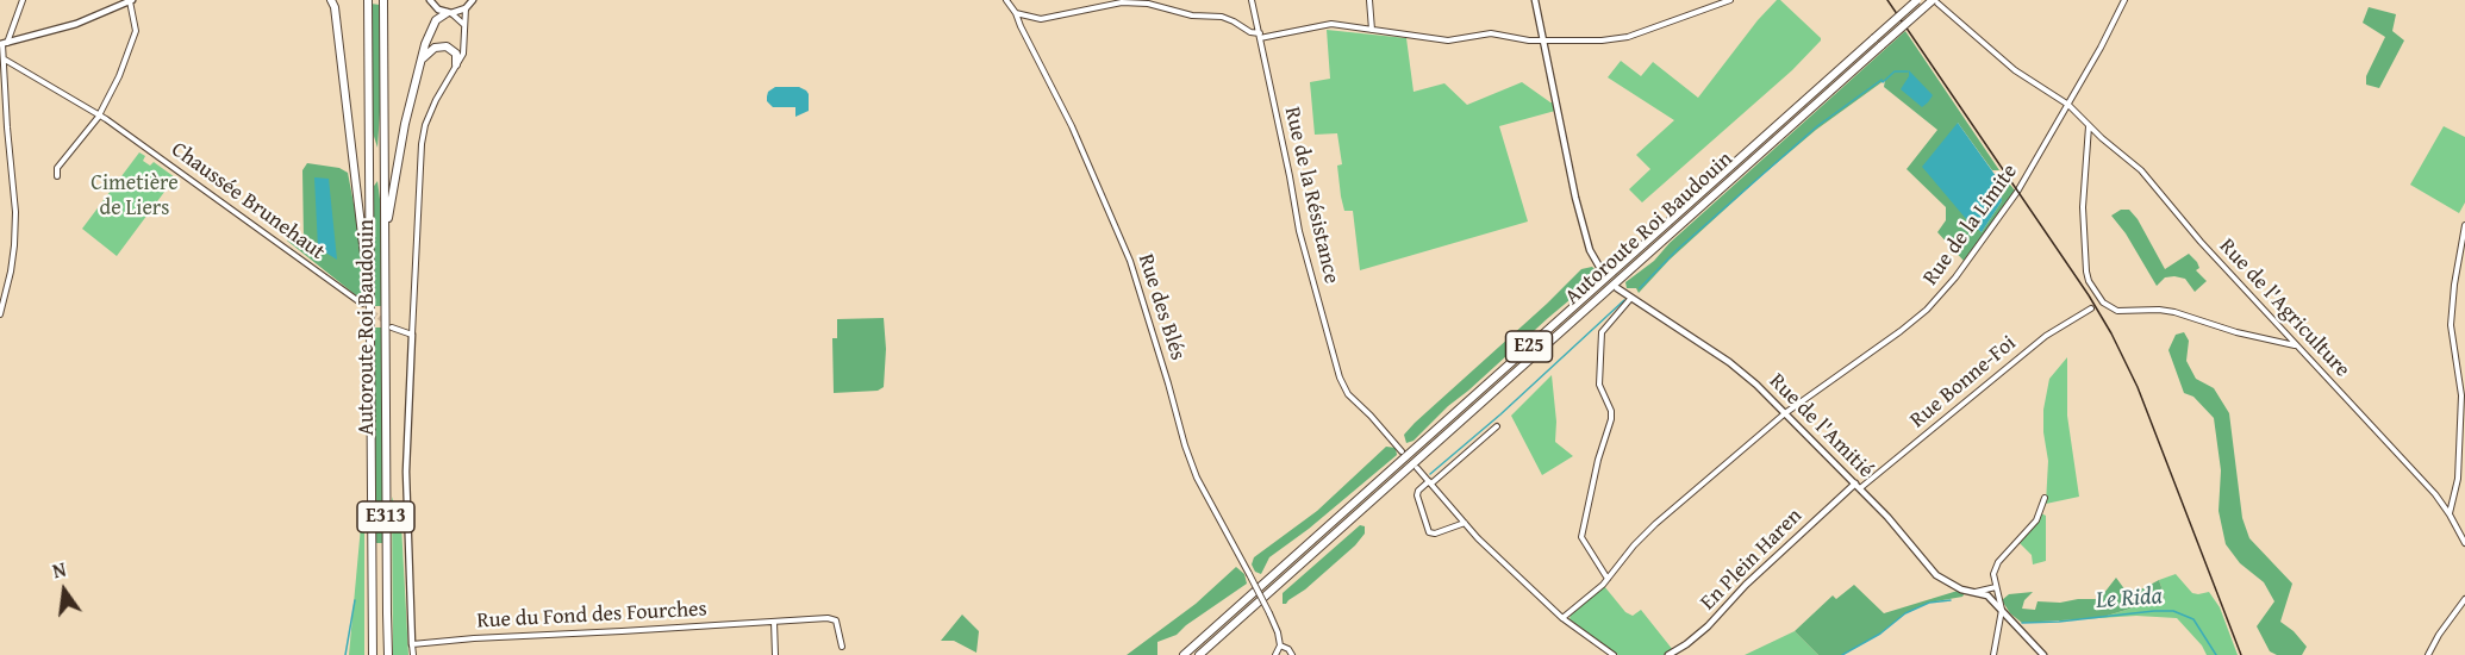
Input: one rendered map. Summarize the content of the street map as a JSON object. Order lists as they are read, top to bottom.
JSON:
{
  "streets": {
    "highway": ["Autoroute Roi Baudouin", "E25", "E313"],
    "street": [
      "Rue de la Résistance",
      "Chaussée Brunehaut",
      "Rue de la Limite",
      "Rue des Blés",
      "Rue de l'Agriculture",
      "Rue Bonne-Foi",
      "Rue de l'Amitié",
      "En Plein Haren",
      "Rue du Fond des Fourches"
    ]
  },
  "crossings": [
    ["Rue de la Limite", "Rue de l'Agriculture"],
    ["Rue de la Limite", "Rue de l'Amitié"],
    ["Autoroute Roi Baudouin", "Rue de l'Agriculture"],
    ["Rue Bonne-Foi", "Rue de l'Amitié"],
    ["Rue Bonne-Foi", "En Plein Haren"],
    ["Rue de l'Amitié", "En Plein Haren"]
  ],
  "water": ["Le Rida"],
  "parks": ["Cimetière de Liers"],
  "north": "top"
}
